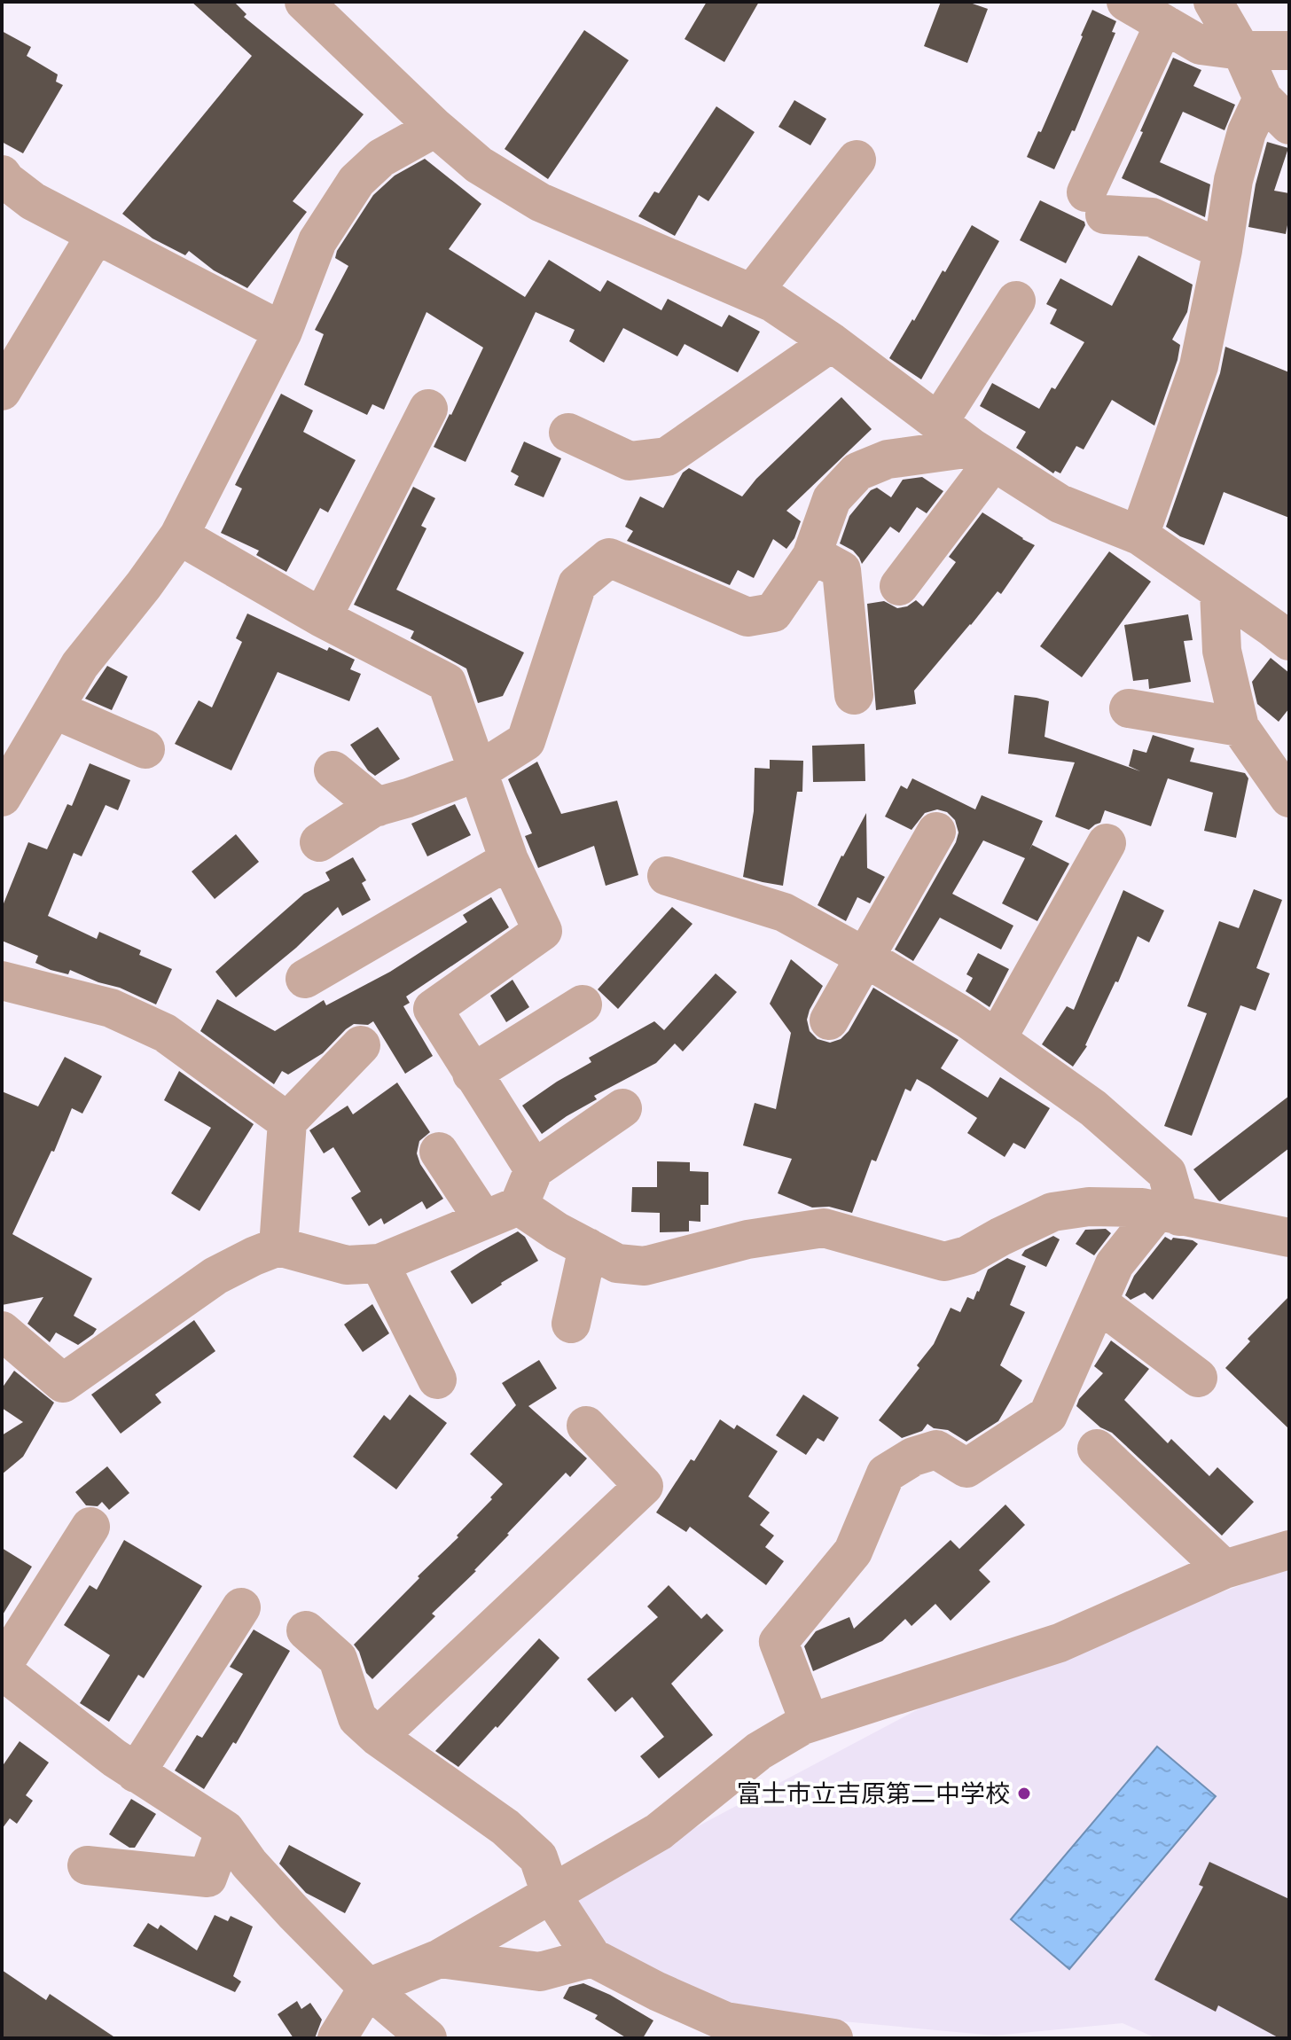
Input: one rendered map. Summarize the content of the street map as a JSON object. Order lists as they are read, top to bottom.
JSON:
{
  "places": ["富士市立吉原第二中学校"]
}
